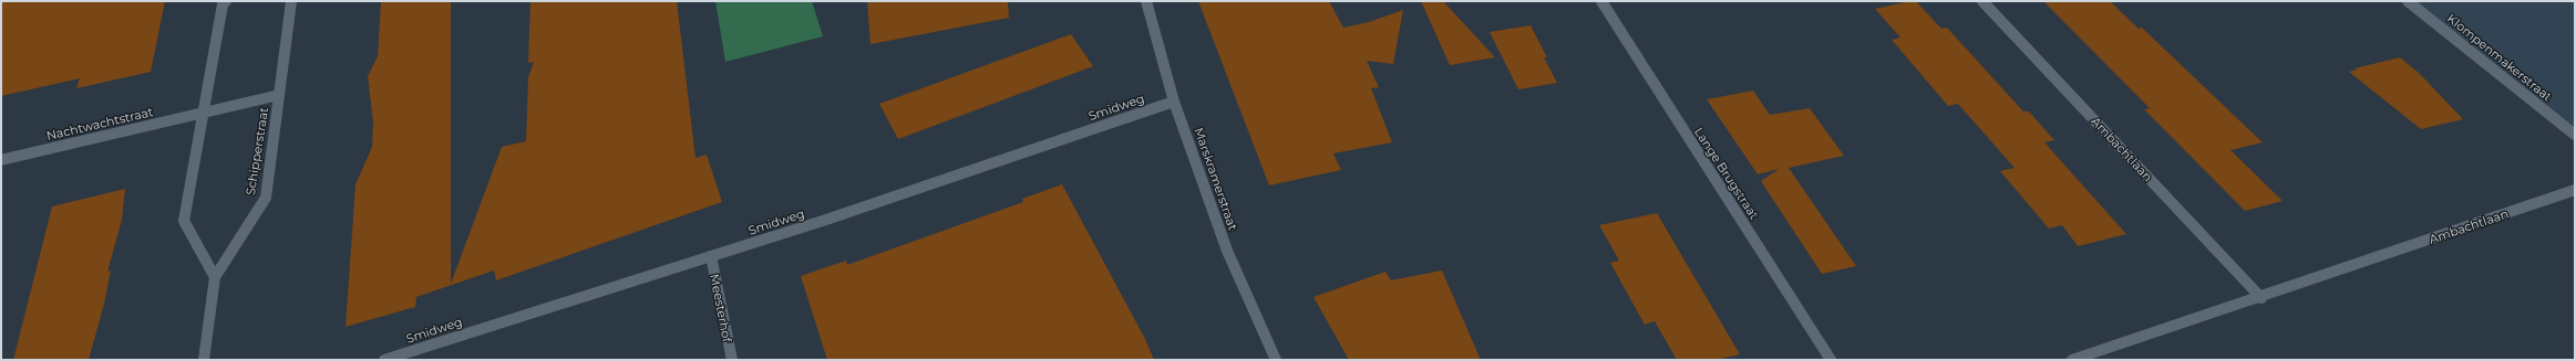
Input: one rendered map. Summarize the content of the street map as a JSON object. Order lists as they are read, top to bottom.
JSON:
{
  "streets": {
    "street": [
      "Klompenmakerstraat",
      "Smidweg",
      "Nachtwachtstraat",
      "Ambachtlaan",
      "Schipperstraat",
      "Lange Brugstraat",
      "Marskramerstraat",
      "Meesterhof"
    ]
  },
  "crossings": [
    ["Smidweg", "Marskramerstraat"],
    ["Smidweg", "Meesterhof"],
    ["Nachtwachtstraat", "Schipperstraat"]
  ]
}
